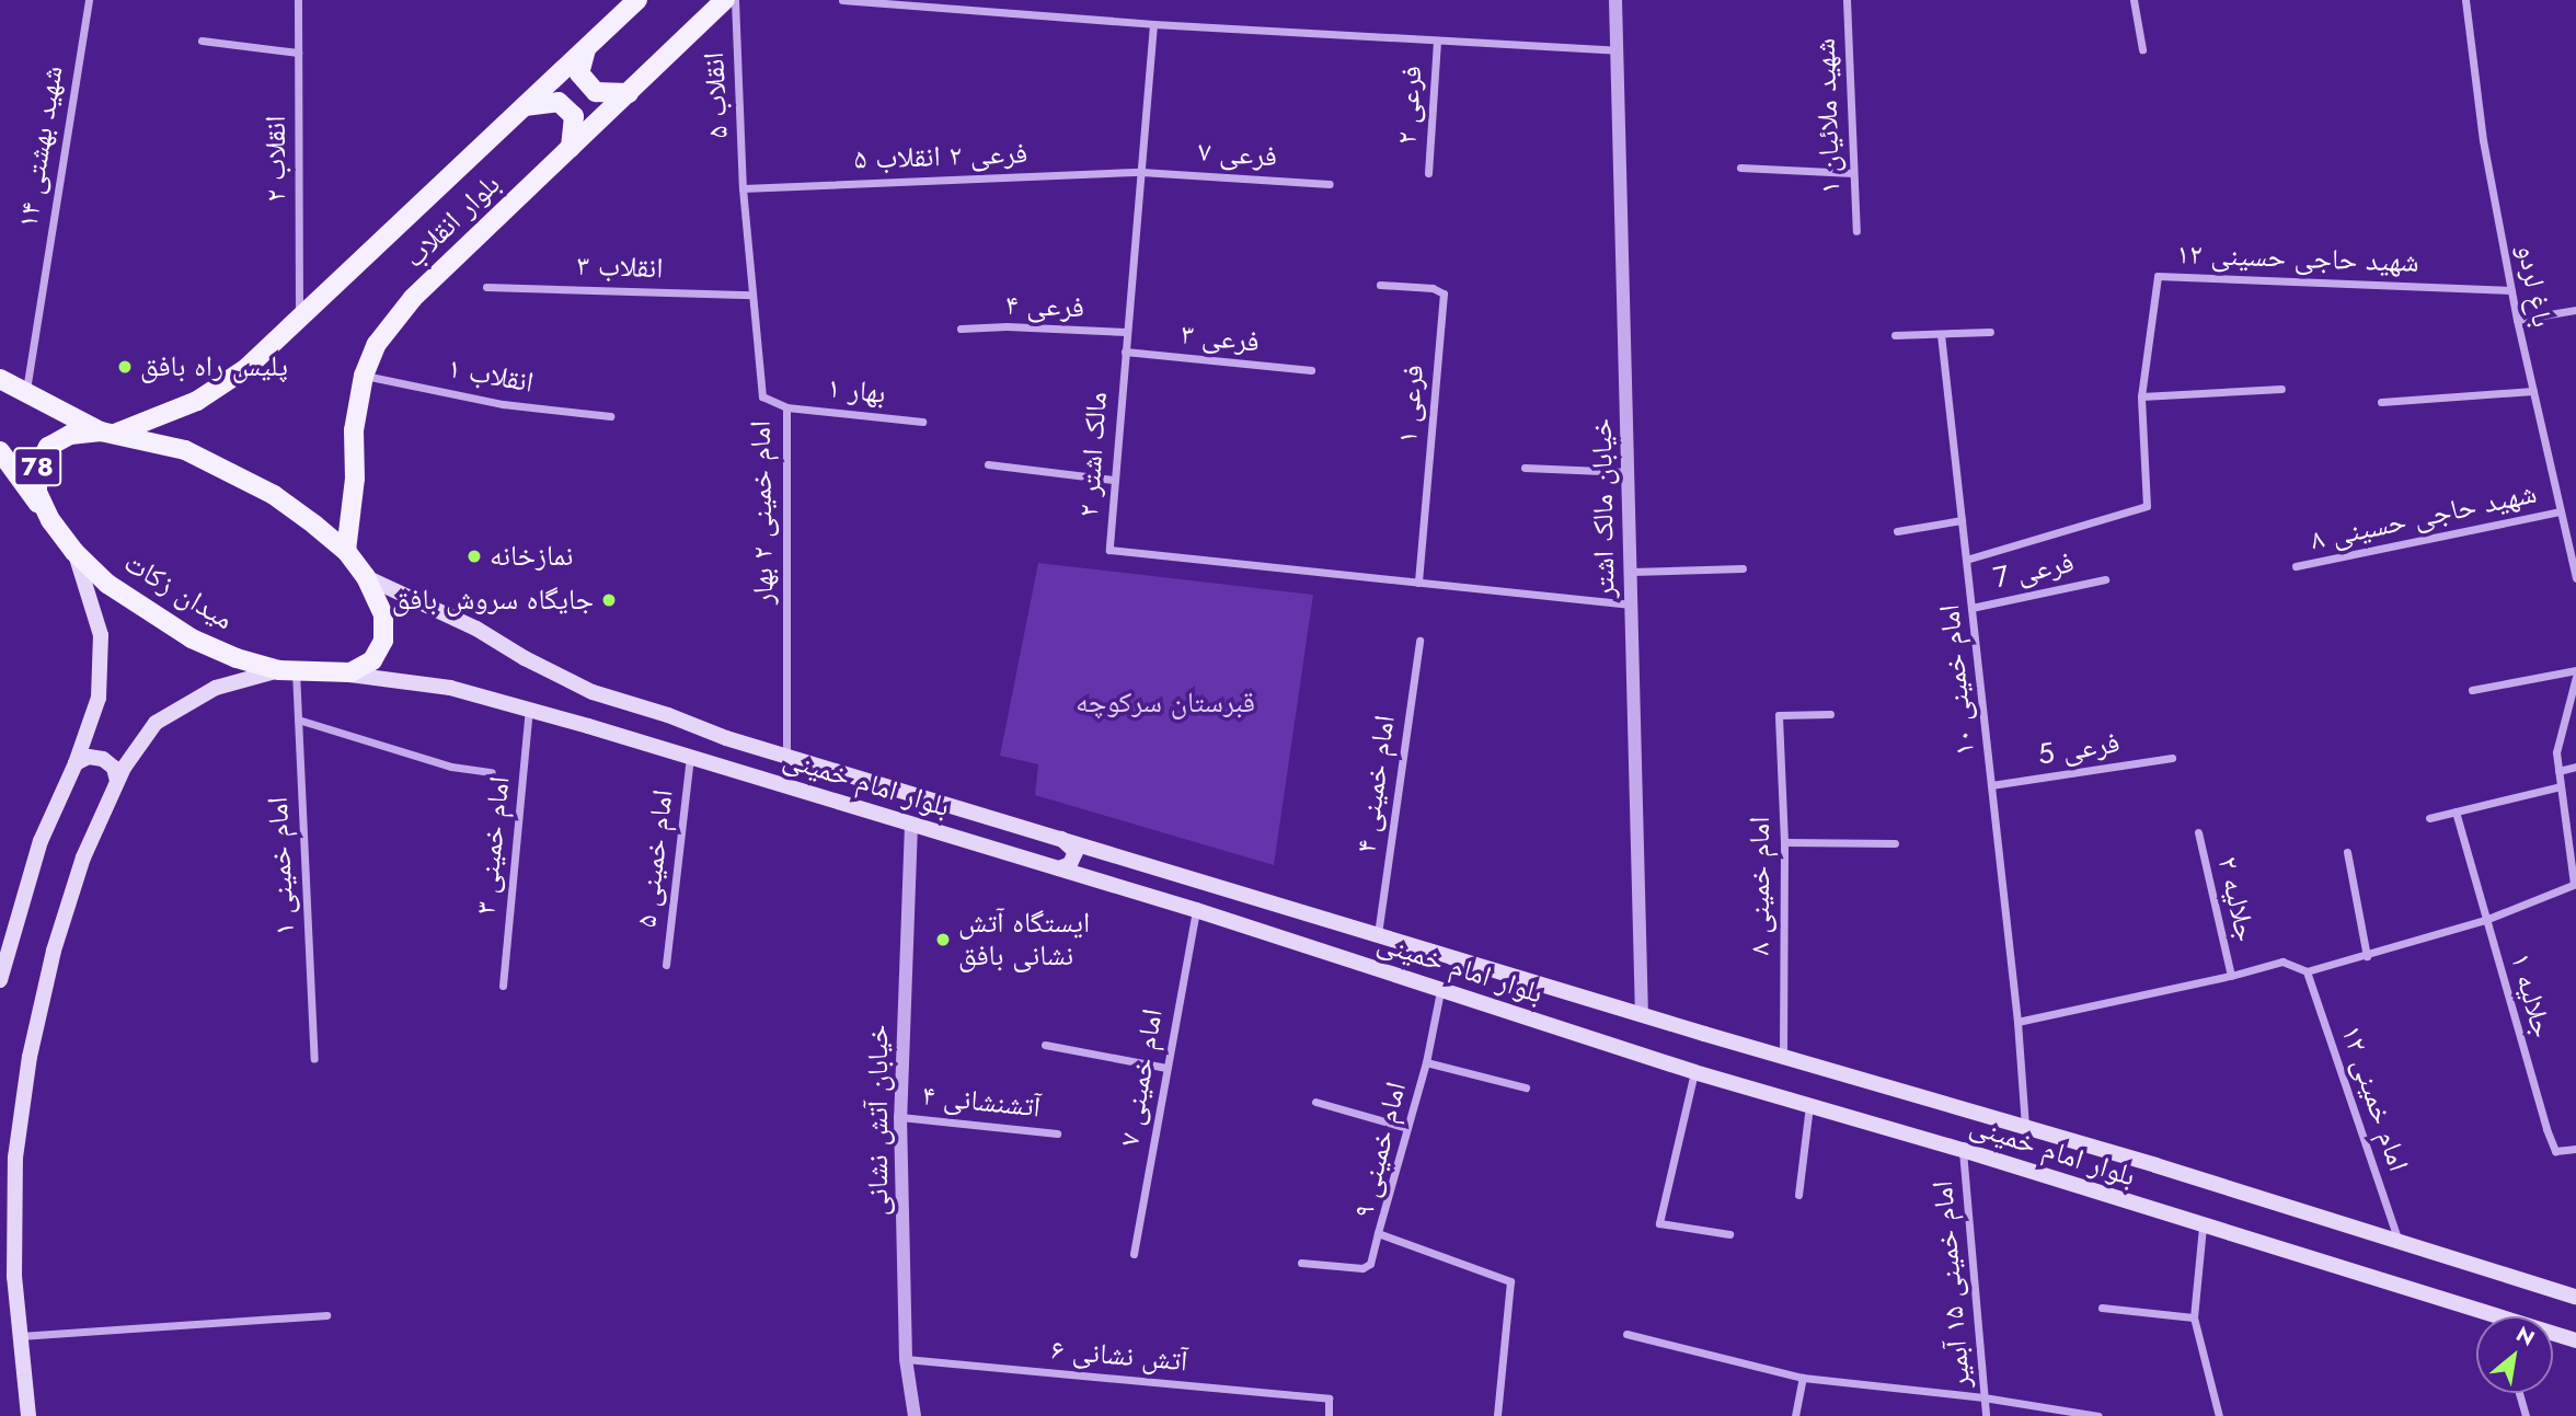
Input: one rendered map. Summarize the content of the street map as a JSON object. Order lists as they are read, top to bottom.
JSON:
{
  "streets": {
    "main road": [
      "بلوار انقلاب",
      "78",
      "میدان زکات",
      "بلوار امام خمینی"
    ],
    "street": [
      "انقلاب ۵",
      "فرعی ۲",
      "شهید ملائیان ۱",
      "شهید بهشتی ۱۴",
      "فرعی ۷",
      "فرعی ۲ انقلاب ۵",
      "انقلاب ۲",
      "شهید حاجی حسینی ۱۲",
      "انقلاب ۳",
      "باغ لردو",
      "فرعی ۴",
      "فرعی ۳",
      "انقلاب ۱",
      "بهار ۱",
      "فرعی ۱",
      "مالک اشتر ۲",
      "خیابان مالک اشتر",
      "امام خمینی ۲ بهار",
      "شهید حاجی حسینی ۸",
      "فرعی 7",
      "امام خمینی ۱۰",
      "فرعی 5",
      "امام خمینی ۴",
      "امام خمینی ۳",
      "امام خمینی ۵",
      "امام خمینی ۱",
      "امام خمینی ۸",
      "جلالیه ۲",
      "جلالیه ۱",
      "امام خمینی ۷",
      "امام خمینی ۱۲",
      "آتشنشانی ۴",
      "خیابان آتش نشانی",
      "امام خمینی ۹",
      "امام خمینی ۱۵ آبمیر",
      "آتش نشانی ۶"
    ]
  },
  "crossings": [
    ["انقلاب ۵", "فرعی ۲ انقلاب ۵"],
    ["انقلاب ۵", "امام خمینی ۲ بهار"],
    ["شهید بهشتی ۱۴", "78"],
    ["فرعی ۷", "فرعی ۲ انقلاب ۵"],
    ["فرعی ۷", "مالک اشتر ۲"],
    ["فرعی ۲ انقلاب ۵", "مالک اشتر ۲"],
    ["فرعی ۲ انقلاب ۵", "امام خمینی ۲ بهار"],
    ["انقلاب ۲", "بلوار انقلاب"],
    ["بلوار انقلاب", "انقلاب ۱"],
    ["بلوار انقلاب", "78"],
    ["بلوار انقلاب", "میدان زکات"],
    ["شهید حاجی حسینی ۱۲", "باغ لردو"],
    ["انقلاب ۳", "امام خمینی ۲ بهار"],
    ["باغ لردو", "شهید حاجی حسینی ۸"],
    ["فرعی ۴", "مالک اشتر ۲"],
    ["فرعی ۳", "مالک اشتر ۲"],
    ["بهار ۱", "امام خمینی ۲ بهار"],
    ["فرعی ۱", "مالک اشتر ۲"],
    ["مالک اشتر ۲", "خیابان مالک اشتر"],
    ["78", "میدان زکات"],
    ["خیابان مالک اشتر", "بلوار امام خمینی"],
    ["امام خمینی ۲ بهار", "بلوار امام خمینی"],
    ["فرعی 7", "امام خمینی ۱۰"],
    ["میدان زکات", "بلوار امام خمینی"],
    ["میدان زکات", "امام خمینی ۱"],
    ["امام خمینی ۱۰", "فرعی 5"],
    ["امام خمینی ۱۰", "بلوار امام خمینی"],
    ["بلوار امام خمینی", "امام خمینی ۴"],
    ["بلوار امام خمینی", "امام خمینی ۳"],
    ["بلوار امام خمینی", "امام خمینی ۵"],
    ["بلوار امام خمینی", "امام خمینی ۸"],
    ["بلوار امام خمینی", "امام خمینی ۷"],
    ["بلوار امام خمینی", "امام خمینی ۱۲"],
    ["بلوار امام خمینی", "خیابان آتش نشانی"],
    ["بلوار امام خمینی", "امام خمینی ۹"],
    ["بلوار امام خمینی", "امام خمینی ۱۵ آبمیر"],
    ["آتشنشانی ۴", "خیابان آتش نشانی"],
    ["خیابان آتش نشانی", "آتش نشانی ۶"]
  ],
  "parks": ["قبرستان سرکوچه"],
  "places": [
    "پلیس راه بافق",
    "نمازخانه",
    "جایگاه سروش بافق",
    "ایستگاه آتش نشانی بافق"
  ],
  "north": "top right"
}
